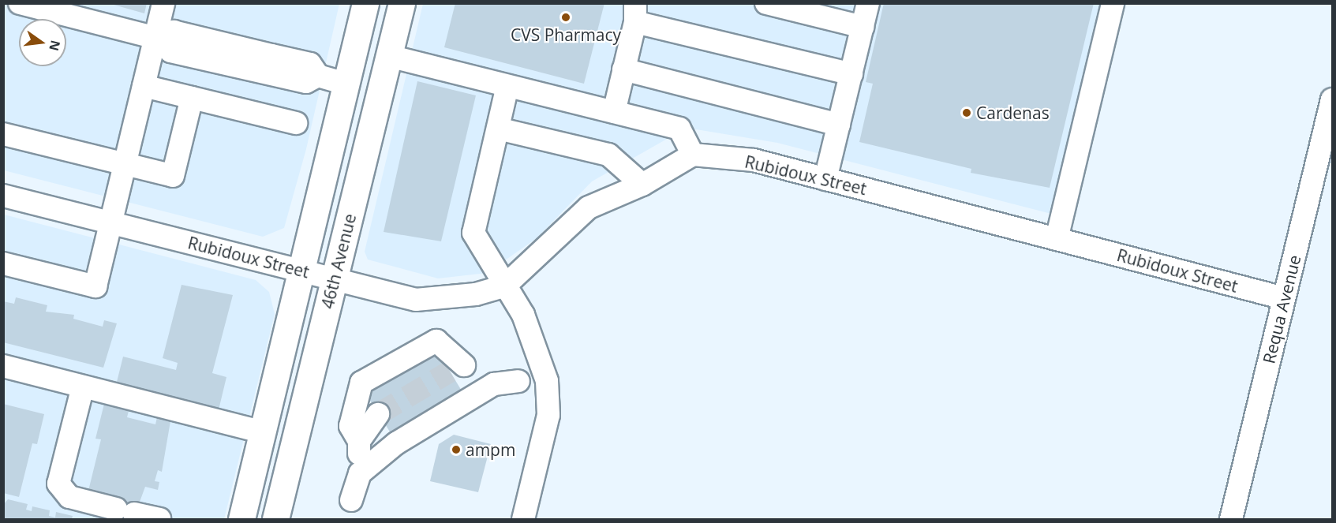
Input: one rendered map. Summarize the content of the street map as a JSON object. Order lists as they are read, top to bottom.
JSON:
{
  "streets": {
    "main road": ["46th Avenue"],
    "street": ["Rubidoux Street", "Requa Avenue"]
  },
  "crossings": [
    ["Rubidoux Street", "46th Avenue"],
    ["Rubidoux Street", "Requa Avenue"]
  ],
  "places": ["CVS Pharmacy", "Cardenas", "ampm"],
  "north": "right"
}
